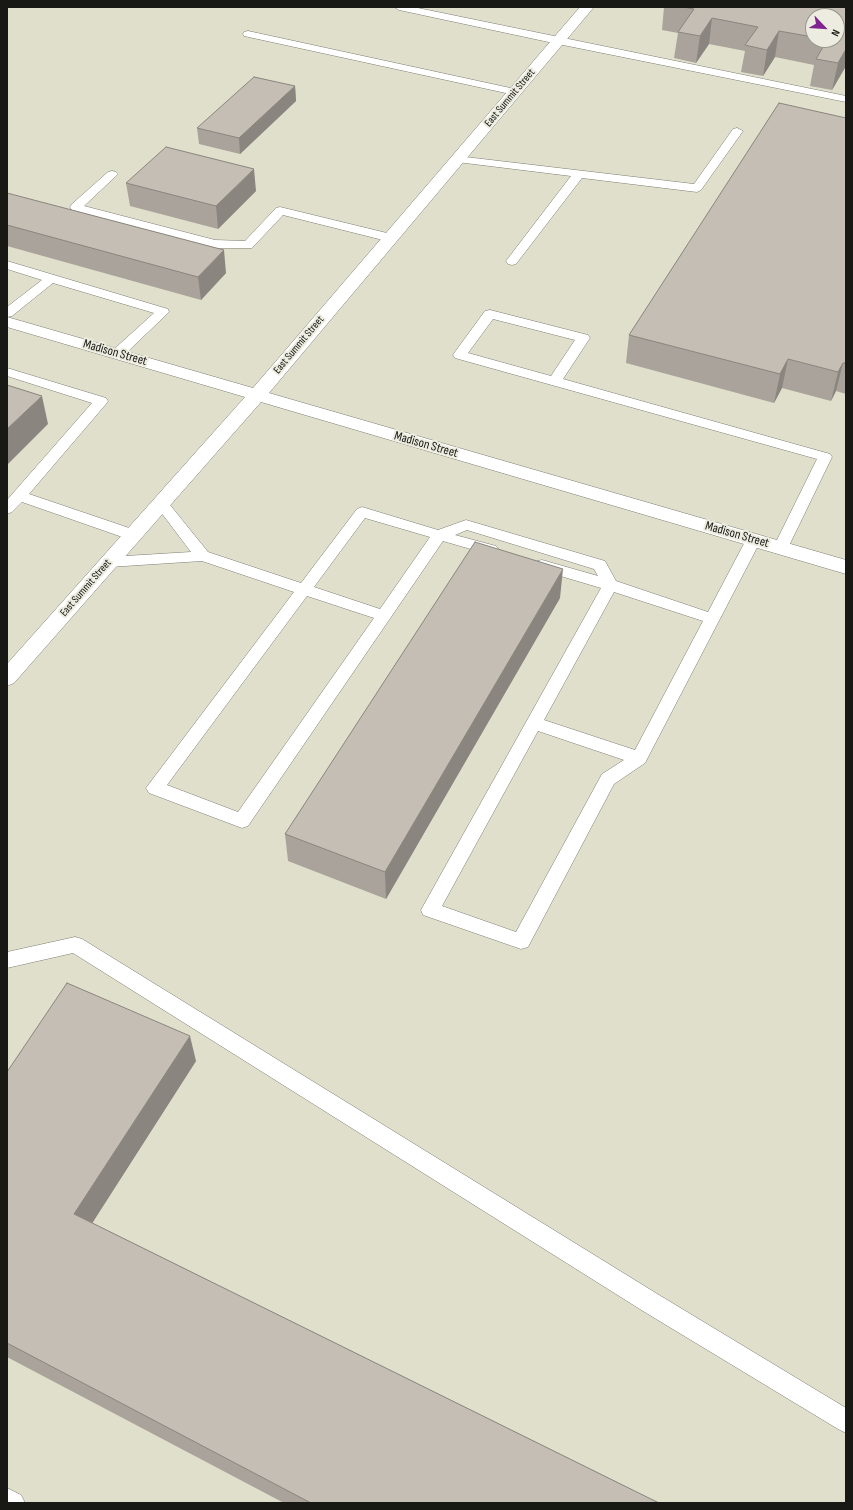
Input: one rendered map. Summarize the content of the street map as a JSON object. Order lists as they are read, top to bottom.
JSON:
{
  "streets": {
    "street": ["East Summit Street", "Madison Street"]
  },
  "crossings": [
    ["East Summit Street", "Madison Street"]
  ],
  "north": "bottom right"
}
